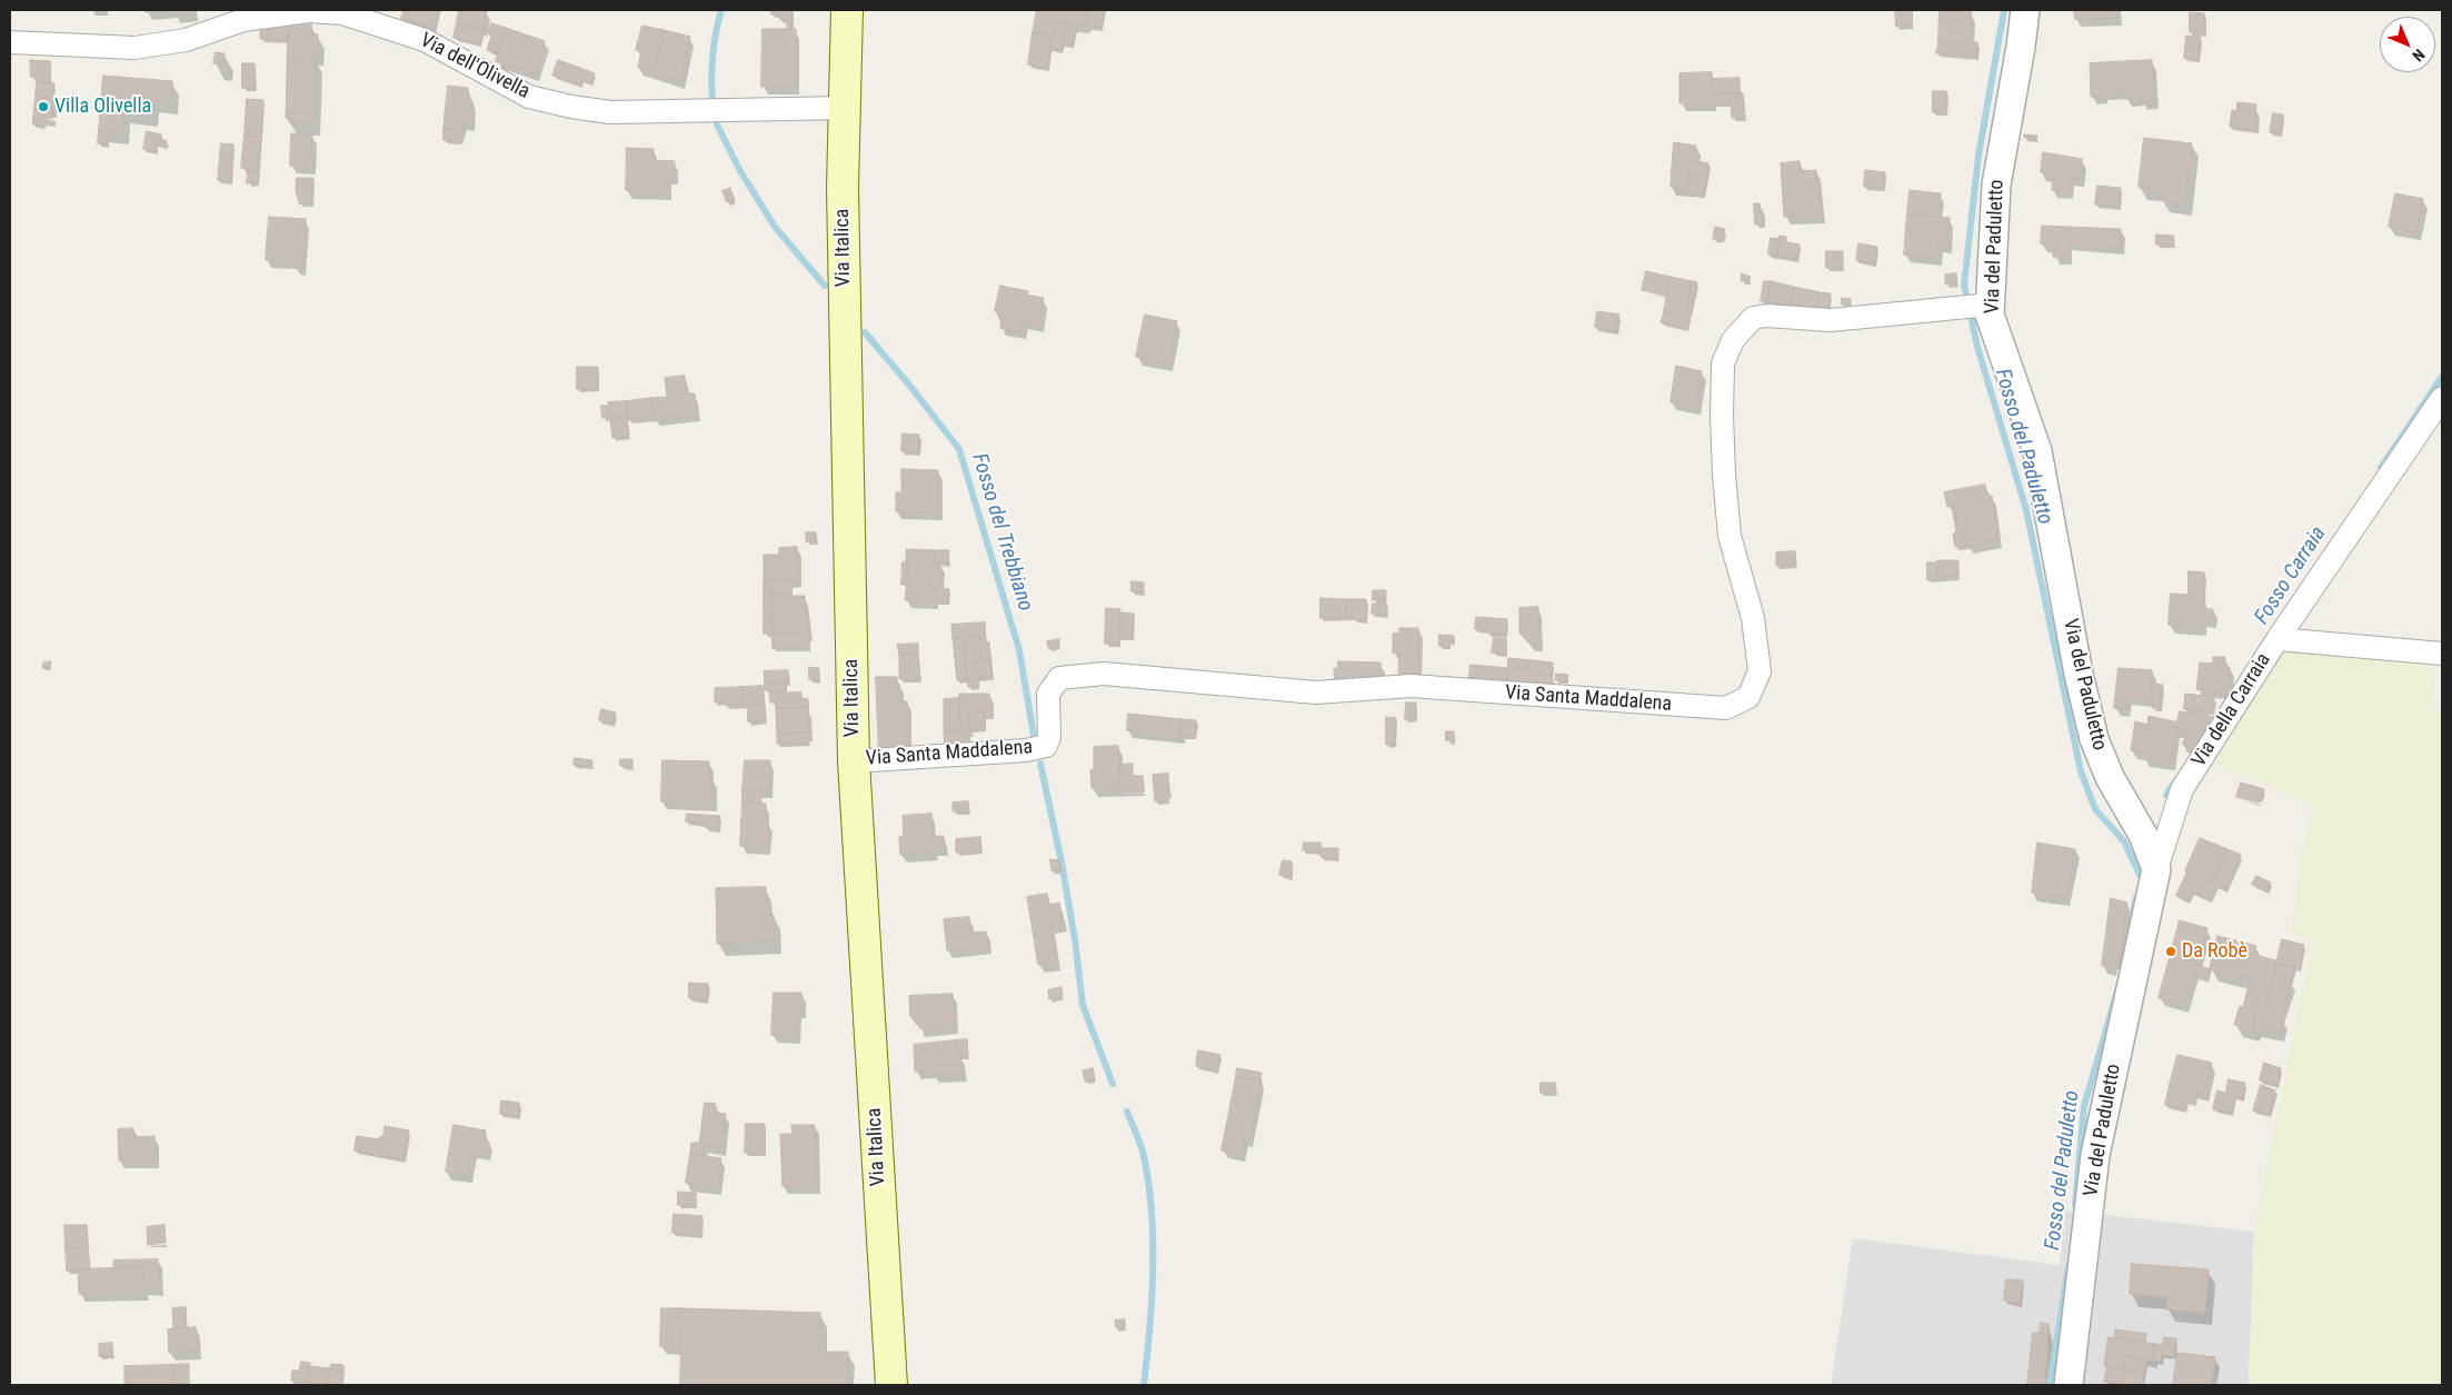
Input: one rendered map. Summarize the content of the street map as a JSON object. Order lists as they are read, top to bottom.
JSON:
{
  "streets": {
    "main road": ["Via Italica"],
    "street": [
      "Via dell'Olivella",
      "Via del Paduletto",
      "Via Santa Maddalena",
      "Via della Carraia"
    ]
  },
  "crossings": [
    ["Via dell'Olivella", "Via Italica"],
    ["Via del Paduletto", "Via Santa Maddalena"],
    ["Via del Paduletto", "Via della Carraia"],
    ["Via Italica", "Via Santa Maddalena"]
  ],
  "water": ["Fosso del Paduletto", "Fosso del Trebbiano", "Fosso Carraia"],
  "places": ["Villa Olivella", "Da Robè"],
  "north": "bottom right"
}
